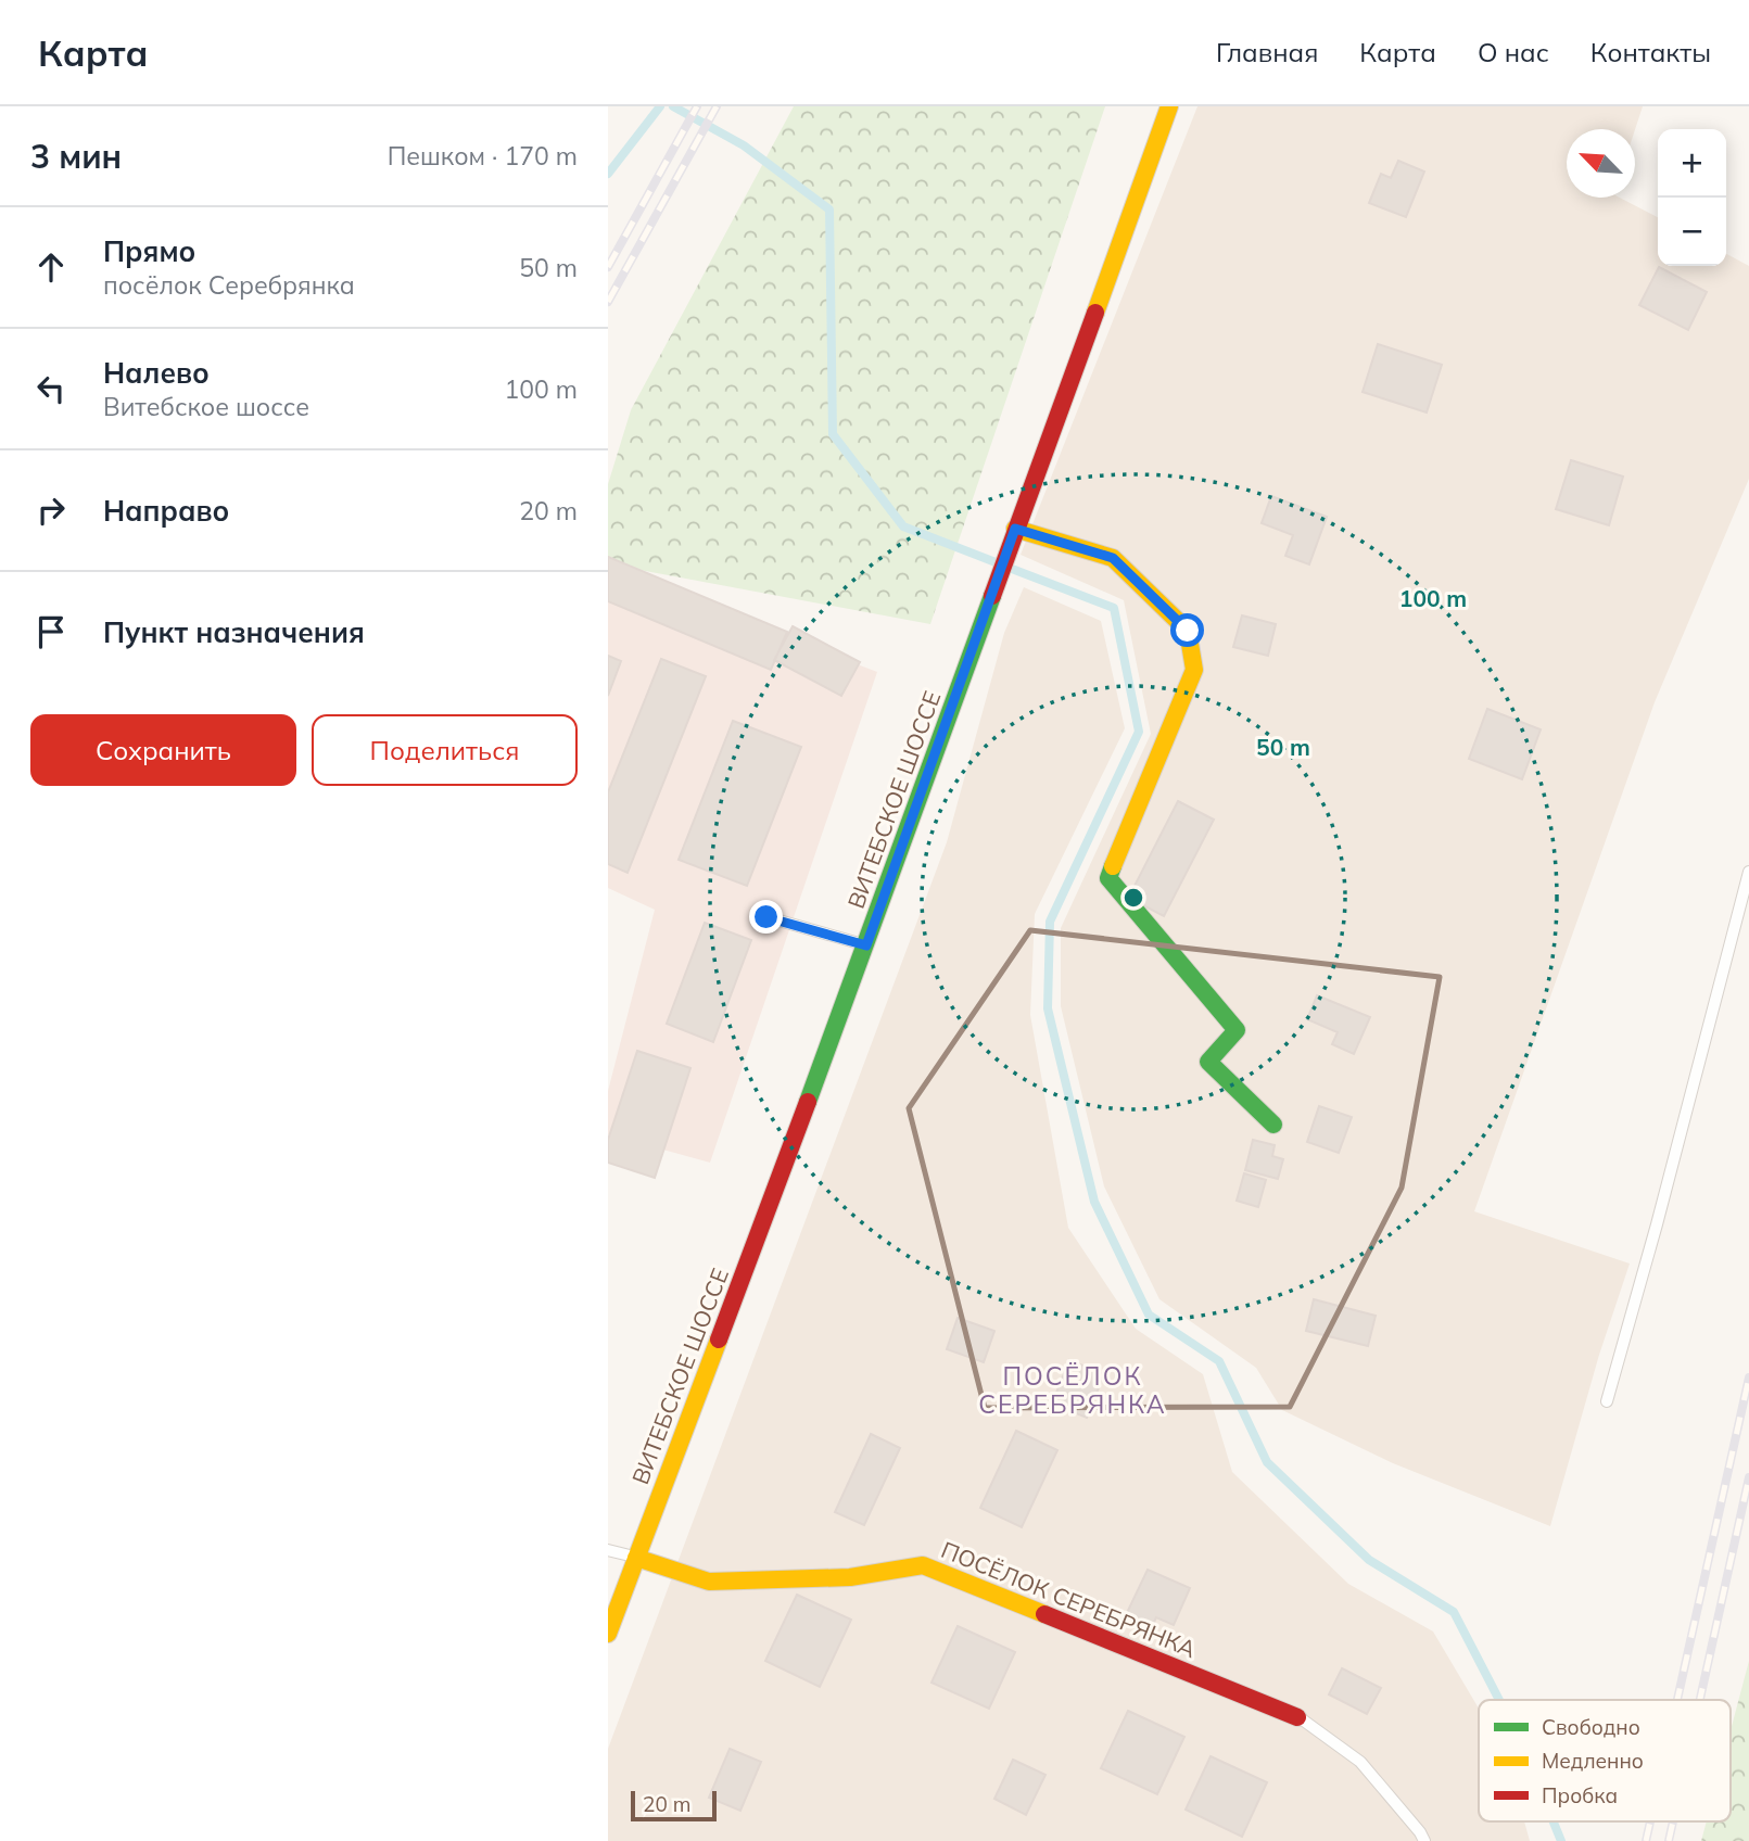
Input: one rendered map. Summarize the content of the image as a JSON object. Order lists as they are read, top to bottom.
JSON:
{
  "streets": {
    "main road": ["ВИТЕБСКОЕ ШОССЕ", "ПОСЁЛОК СЕРЕБРЯНКА"]
  },
  "crossings": [
    ["ВИТЕБСКОЕ ШОССЕ", "ПОСЁЛОК СЕРЕБРЯНКА"]
  ],
  "districts": ["ПОСЁЛОК СЕРЕБРЯНКА"],
  "legend": ["Свободно", "Медленно", "Пробка"],
  "scale_bar": "20 m",
  "north": "top left",
  "page": {
    "header": "Карта",
    "nav": [
      "Главная",
      "Карта",
      "О нас",
      "Контакты"
    ],
    "heading": ["3 мин", "Пешком · 170 m"],
    "map_buttons": ["+", "−"],
    "list": [
      ["Прямо", "посёлок Серебрянка", "50 m"],
      ["Налево", "Витебское шоссе", "100 m"],
      ["Направо", "20 m"],
      "Пункт назначения"
    ],
    "buttons": ["Сохранить", "Поделиться"],
    "scale": "20 m"
  },
  "rings": ["100 m", "50 m"]
}
